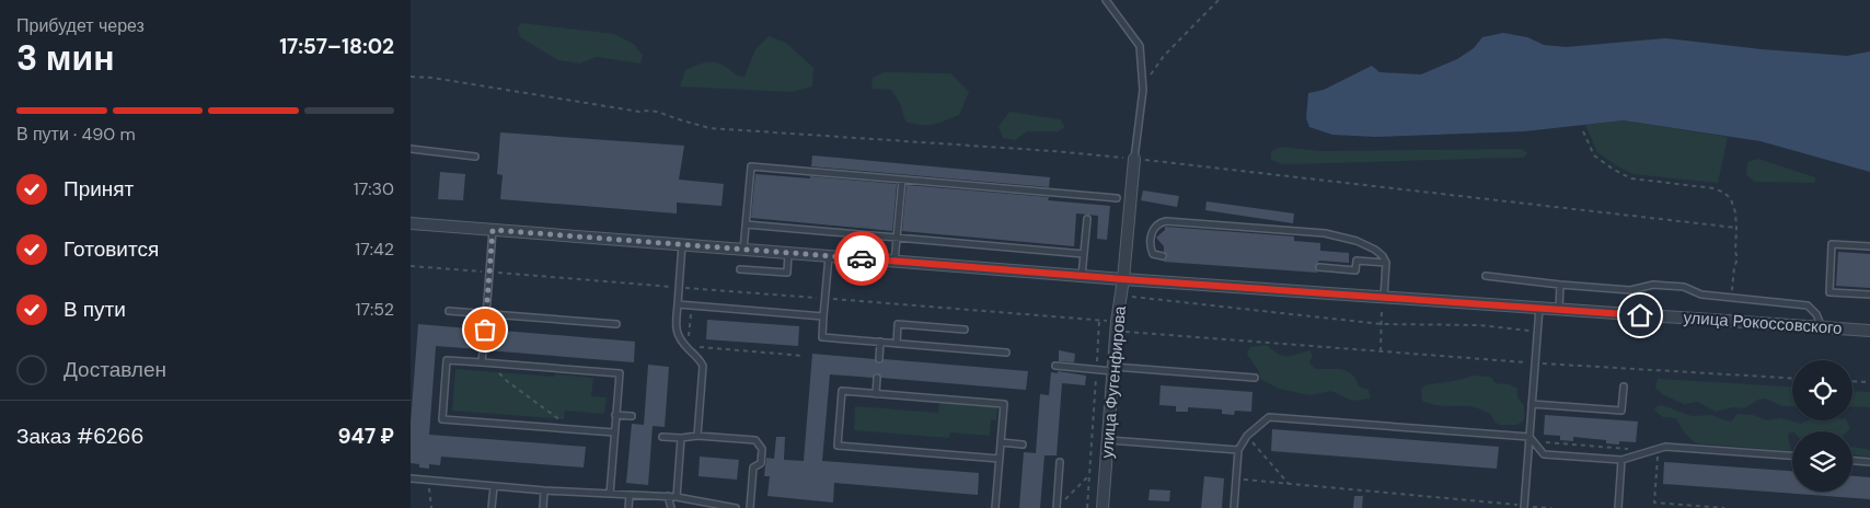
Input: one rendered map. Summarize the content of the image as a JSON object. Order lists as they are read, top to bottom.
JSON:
{
  "streets": {
    "street": ["улица Рокоссовского", "улица Фугенфирова"]
  },
  "crossings": [
    ["улица Рокоссовского", "улица Фугенфирова"]
  ],
  "page": {
    "heading": ["3 мин", "Прибудет через", "17:57–18:02"],
    "panel": ["Заказ #6266", "947 ₽"],
    "bar": "В пути · 490 m",
    "list": [
      ["Принят", "17:30"],
      ["Готовится", "17:42"],
      ["В пути", "17:52"],
      "Доставлен"
    ]
  }
}
